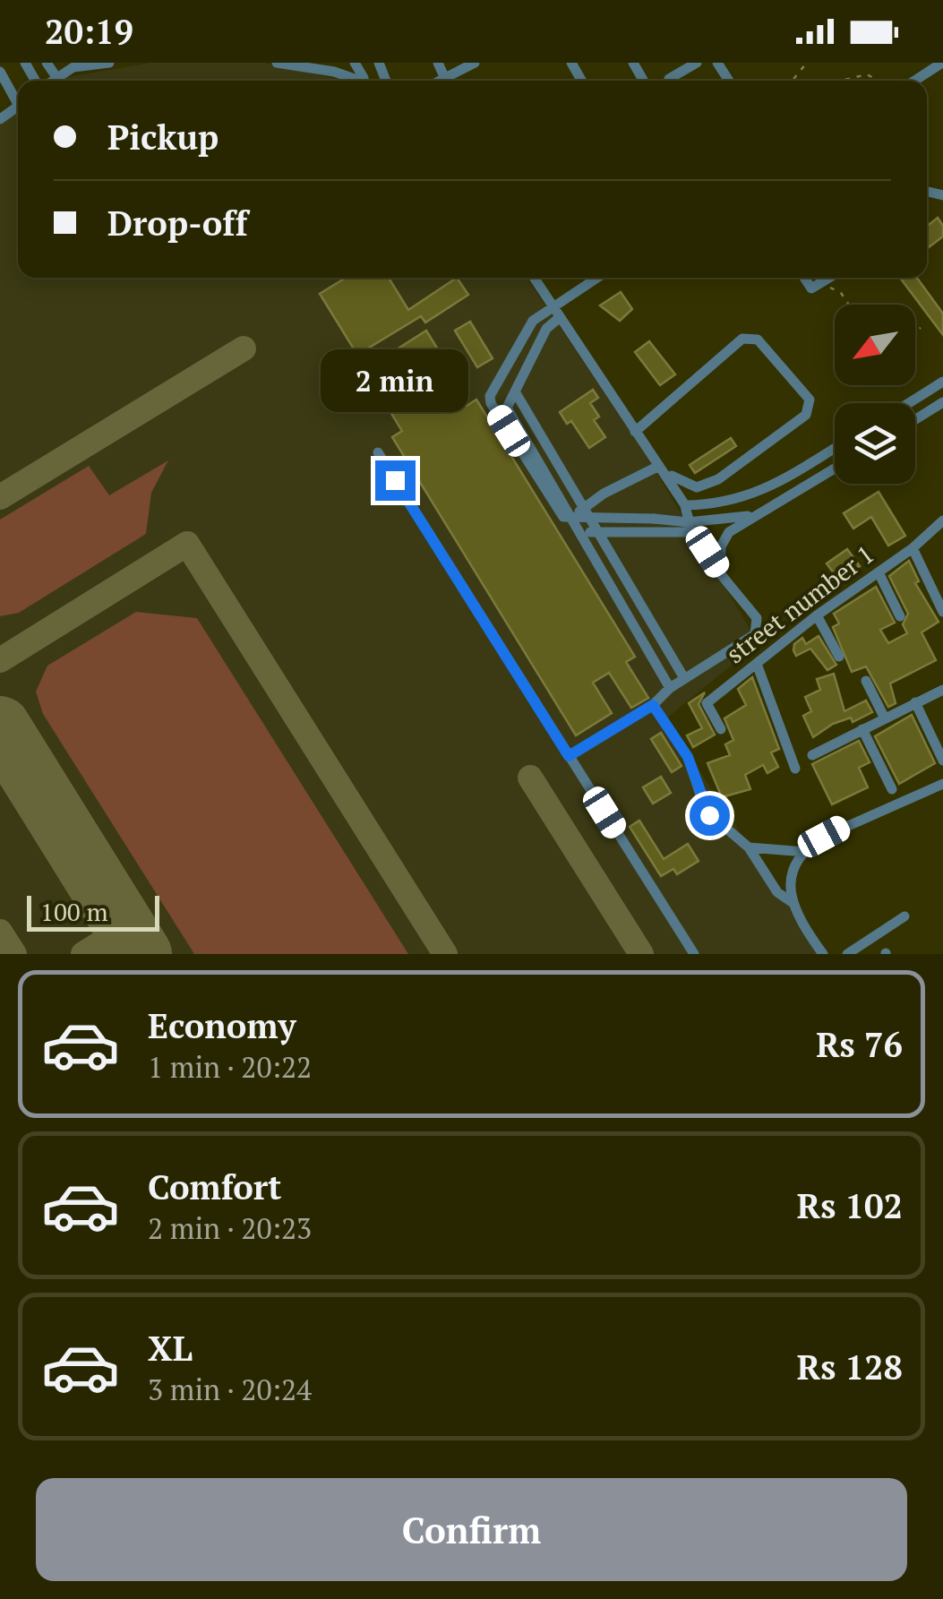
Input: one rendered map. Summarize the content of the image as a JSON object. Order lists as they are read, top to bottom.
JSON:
{
  "streets": {
    "street": ["street number 1"]
  },
  "scale_bar": "100 m",
  "north": "bottom left",
  "page": {
    "status": "20:19",
    "banner": ["Pickup", "Drop-off"],
    "bubble": "2 min",
    "scale": "100 m",
    "list": [
      {
        "name": "Economy",
        "note": "1 min · 20:22",
        "value": "Rs 76"
      },
      {
        "name": "Comfort",
        "note": "2 min · 20:23",
        "value": "Rs 102"
      },
      {
        "name": "XL",
        "note": "3 min · 20:24",
        "value": "Rs 128"
      }
    ],
    "buttons": "Confirm"
  }
}
